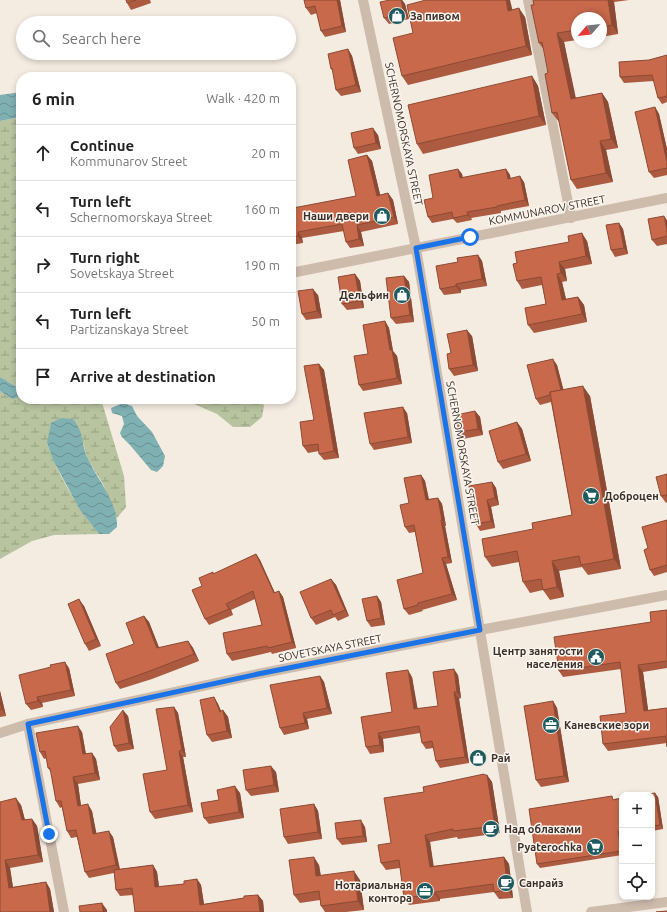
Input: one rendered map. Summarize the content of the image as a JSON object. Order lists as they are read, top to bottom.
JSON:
{
  "streets": {
    "street": ["SСHERNOMORSKAYA STREET", "KOMMUNAROV STREET", "SOVETSKAYA STREET"]
  },
  "crossings": [
    ["SСHERNOMORSKAYA STREET", "KOMMUNAROV STREET"],
    ["SСHERNOMORSKAYA STREET", "SOVETSKAYA STREET"]
  ],
  "places": {
    "shop": [
      "За пивом",
      "Наши двери",
      "Дельфин",
      "Рай"
    ],
    "supermarket": ["Доброцен", "Pyaterochka"],
    "public building": ["Центр занятости населения"],
    "office": ["Каневские зори", "Нотариальная контора"],
    "cafe": ["Над облаками", "Санрайз"]
  },
  "north": "bottom left",
  "page": {
    "search": "Search here",
    "heading": ["6 min", "Walk · 420 m"],
    "list": [
      ["Continue", "Kommunarov Street", "20 m"],
      ["Turn left", "Sсhernomorskaya Street", "160 m"],
      ["Turn right", "Sovetskaya Street", "190 m"],
      ["Turn left", "Partizanskaya Street", "50 m"],
      "Arrive at destination"
    ],
    "map_buttons": ["+", "−"]
  }
}
